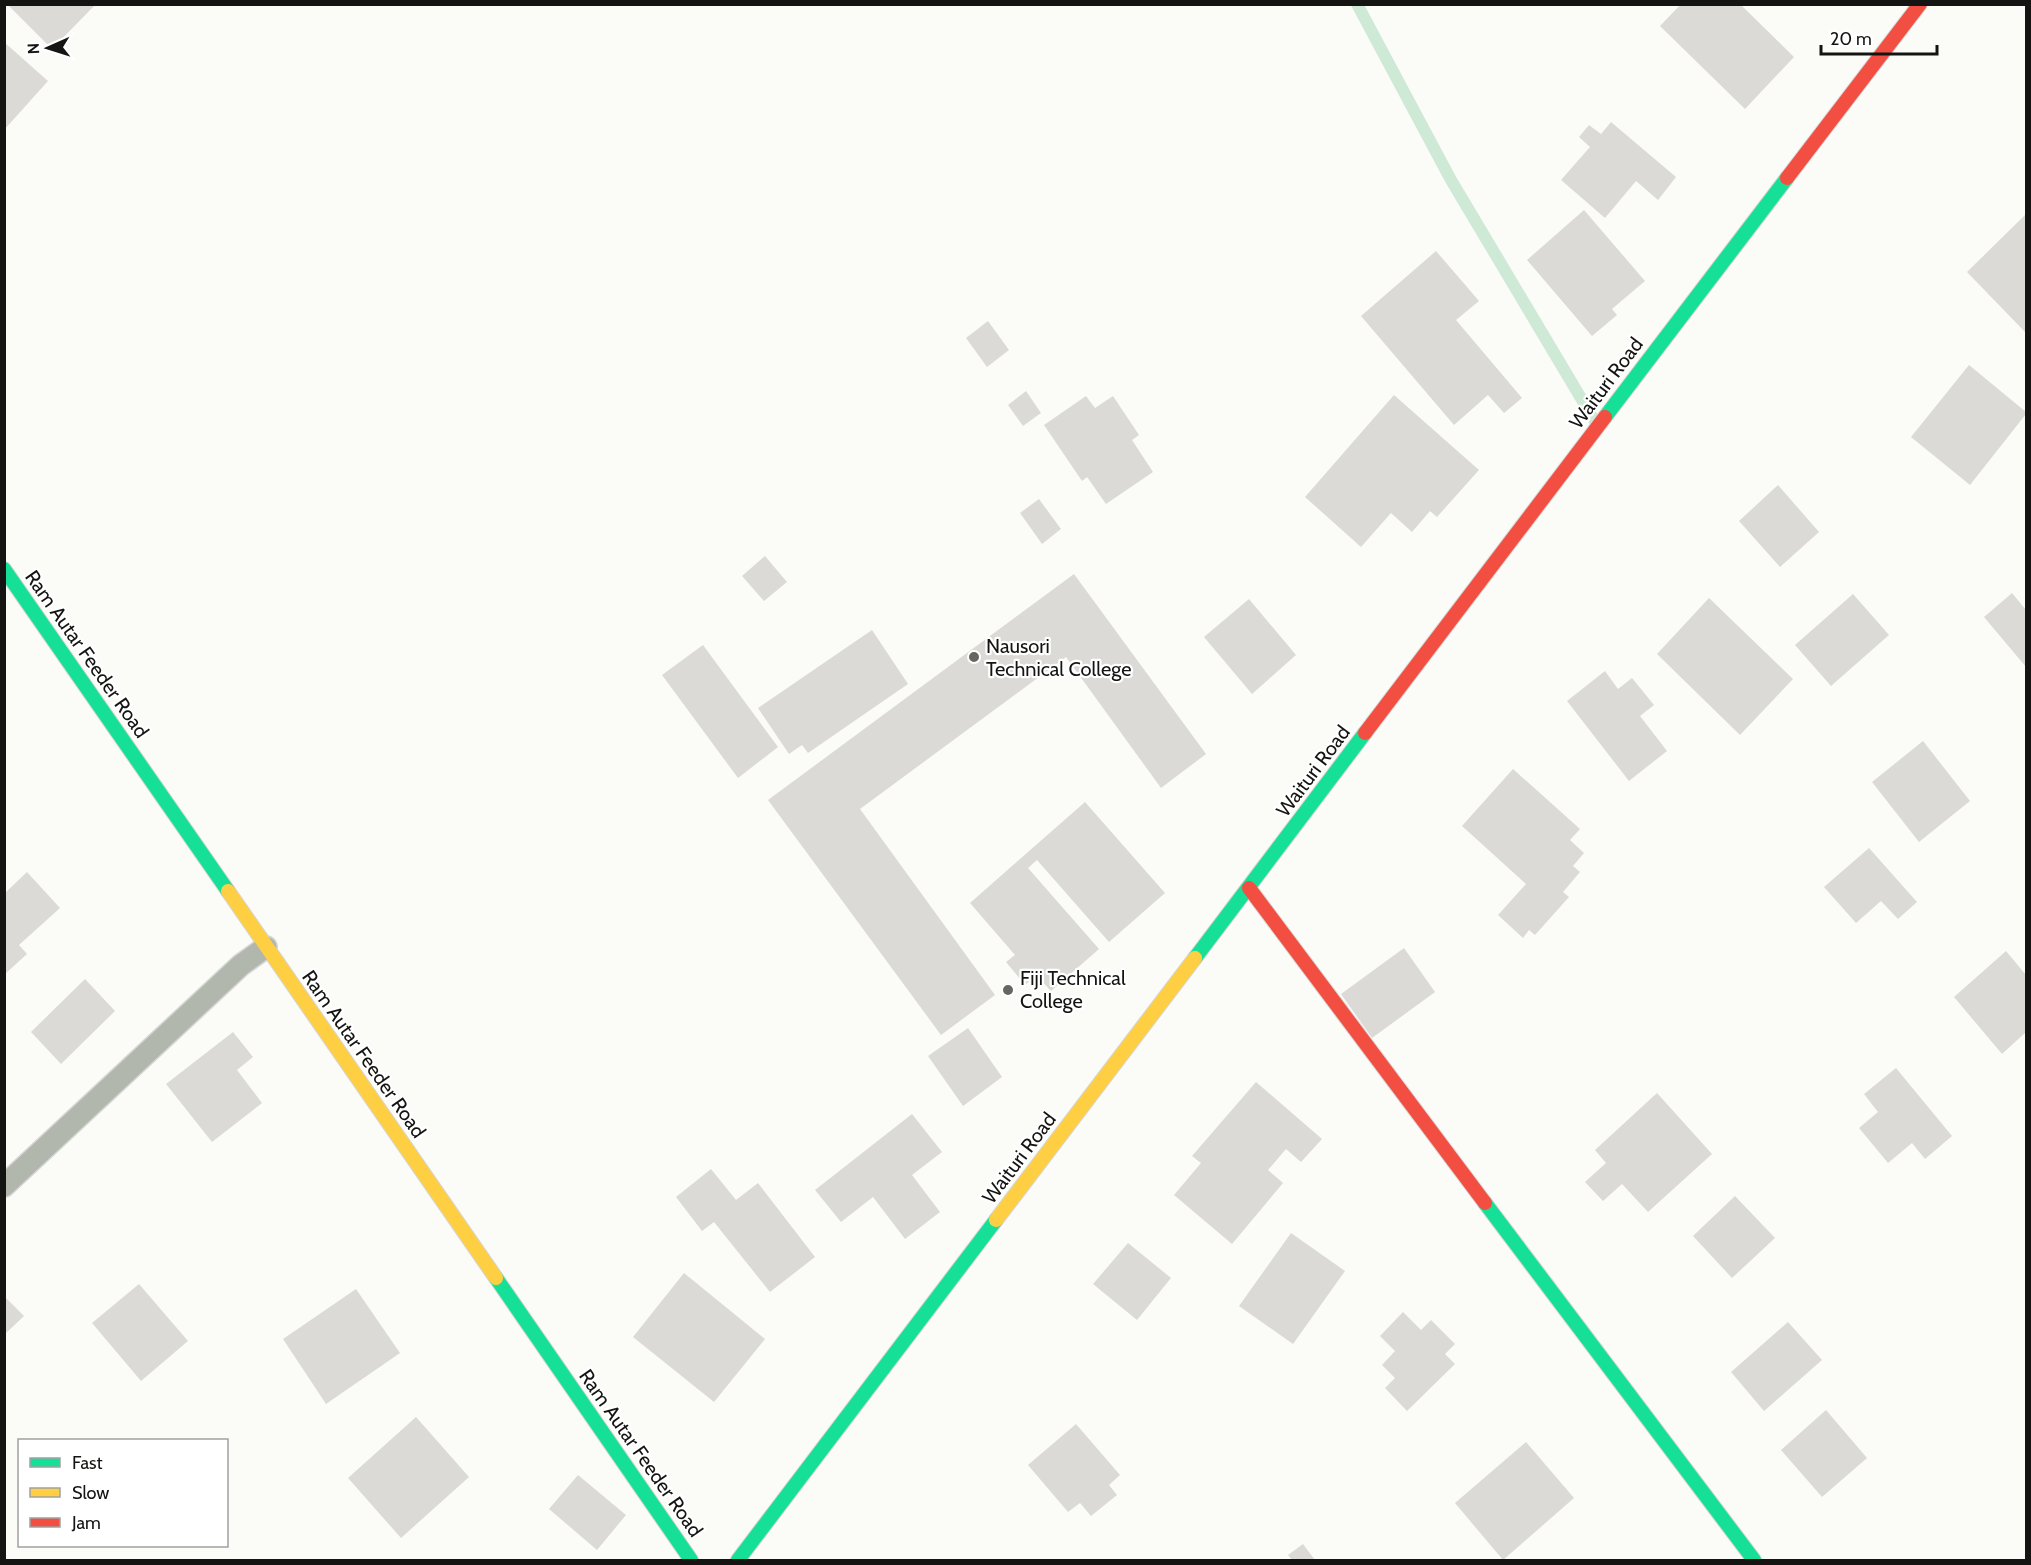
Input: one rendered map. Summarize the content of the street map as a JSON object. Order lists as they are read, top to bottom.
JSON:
{
  "streets": {
    "street": ["Waituri Road", "Ram Autar Feeder Road"]
  },
  "places": ["Nausori Technical College", "Fiji Technical College"],
  "legend": ["Fast", "Slow", "Jam"],
  "scale_bar": "20 m",
  "north": "left"
}
